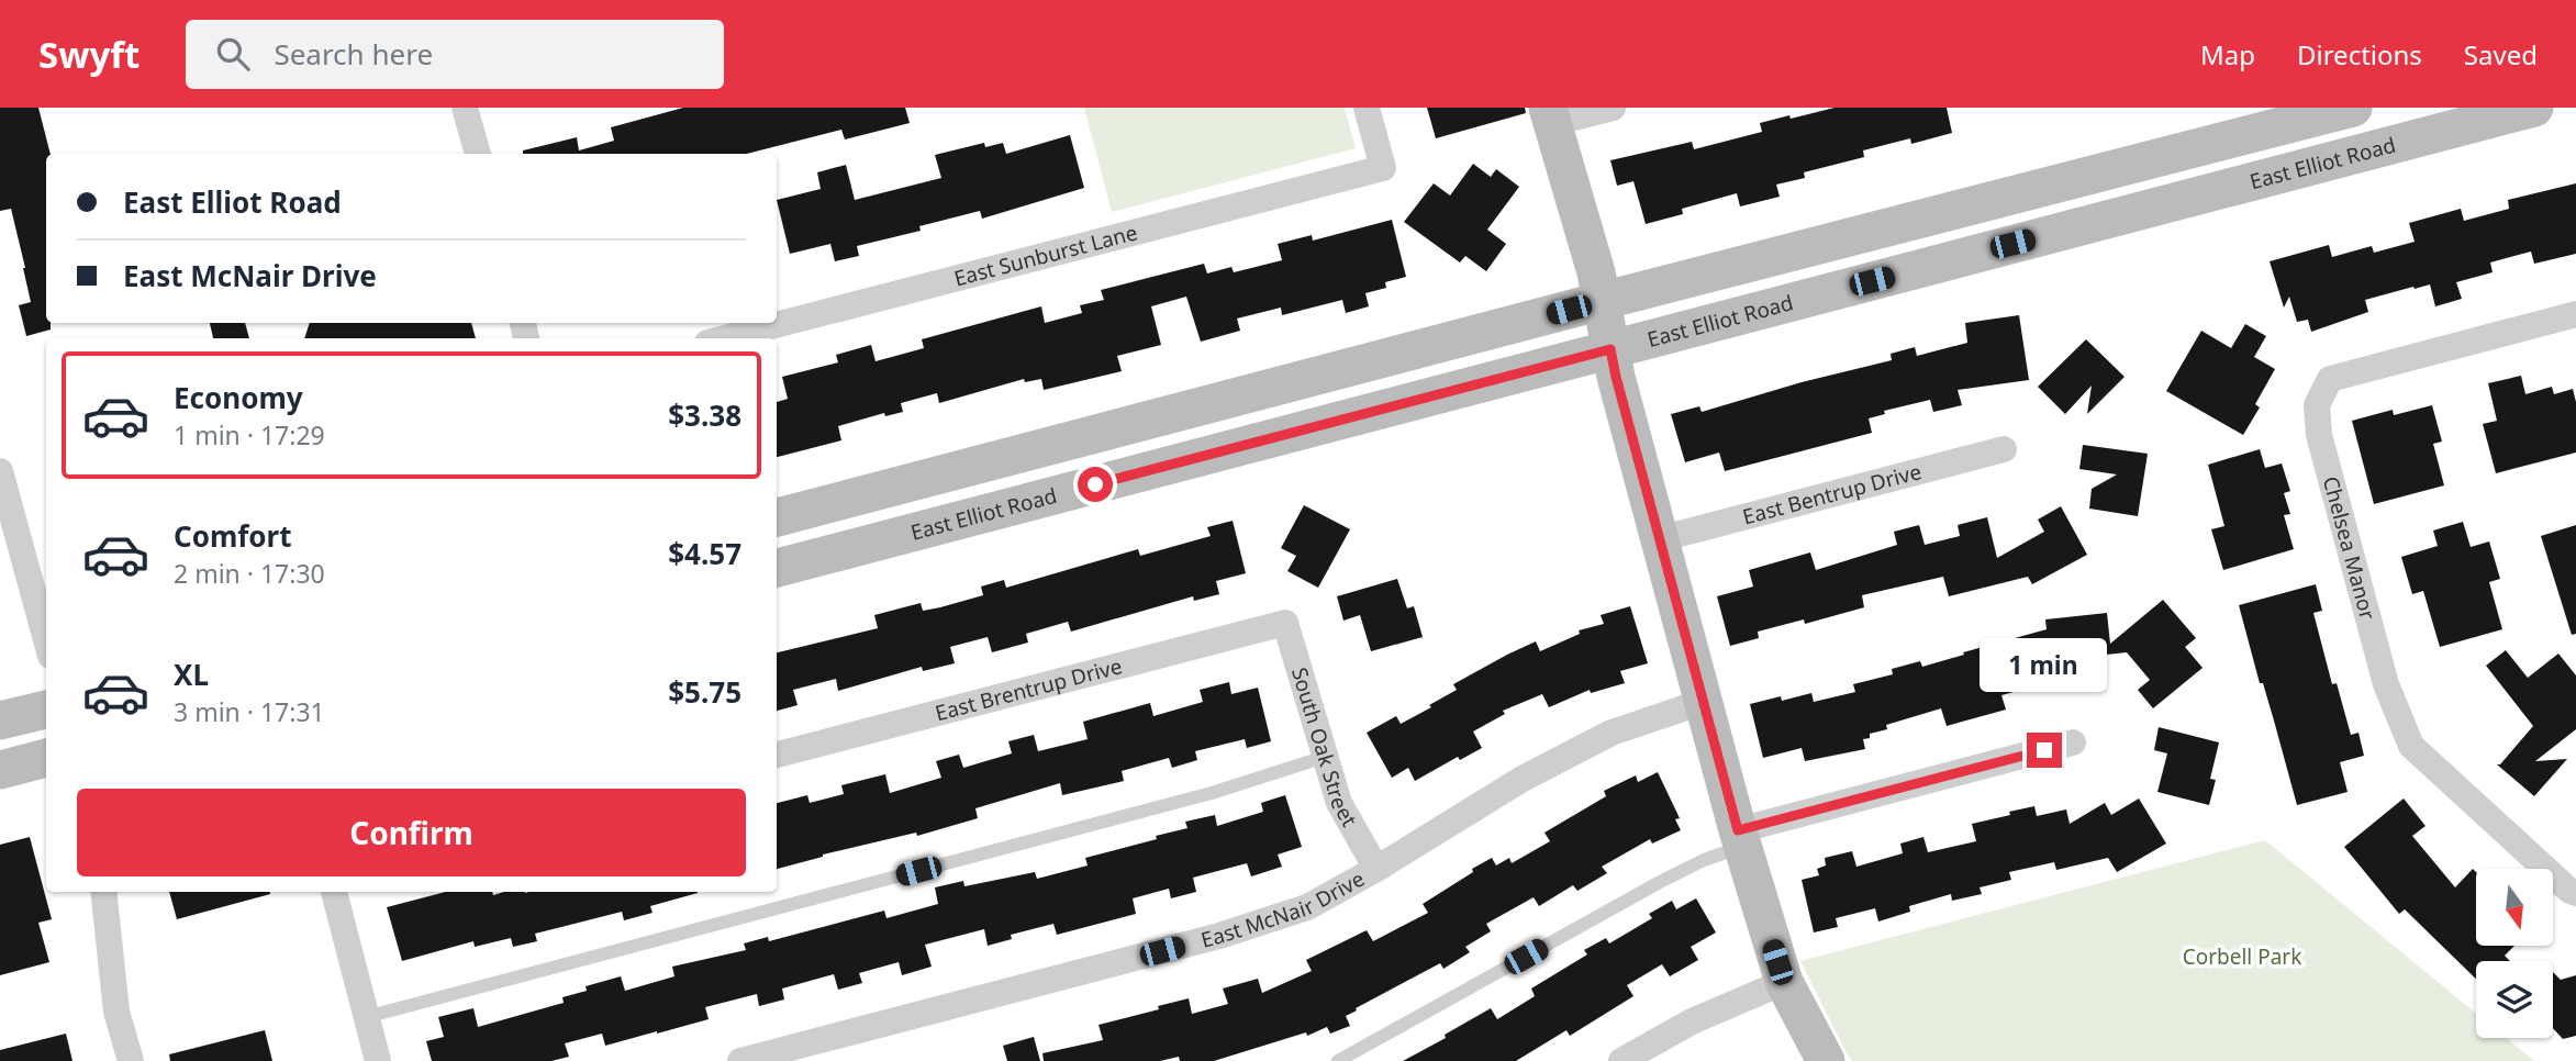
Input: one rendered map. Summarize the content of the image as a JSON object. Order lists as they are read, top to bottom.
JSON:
{
  "streets": {
    "main road": ["East Elliot Road"],
    "street": [
      "East Sunburst Lane",
      "East Bentrup Drive",
      "Chelsea Manor",
      "East Brentrup Drive",
      "South Oak Street",
      "East McNair Drive"
    ]
  },
  "crossings": [
    ["East Brentrup Drive", "South Oak Street"],
    ["South Oak Street", "East McNair Drive"]
  ],
  "parks": ["Corbell Park"],
  "north": "bottom",
  "page": {
    "header": "Swyft",
    "search": "Search here",
    "nav": ["Map", "Directions", "Saved"],
    "banner": ["East Elliot Road", "East McNair Drive"],
    "list": [
      {
        "name": "Economy",
        "note": "1 min · 17:29",
        "value": "$3.38"
      },
      {
        "name": "Comfort",
        "note": "2 min · 17:30",
        "value": "$4.57"
      },
      {
        "name": "XL",
        "note": "3 min · 17:31",
        "value": "$5.75"
      }
    ],
    "bubble": "1 min",
    "buttons": "Confirm"
  }
}
